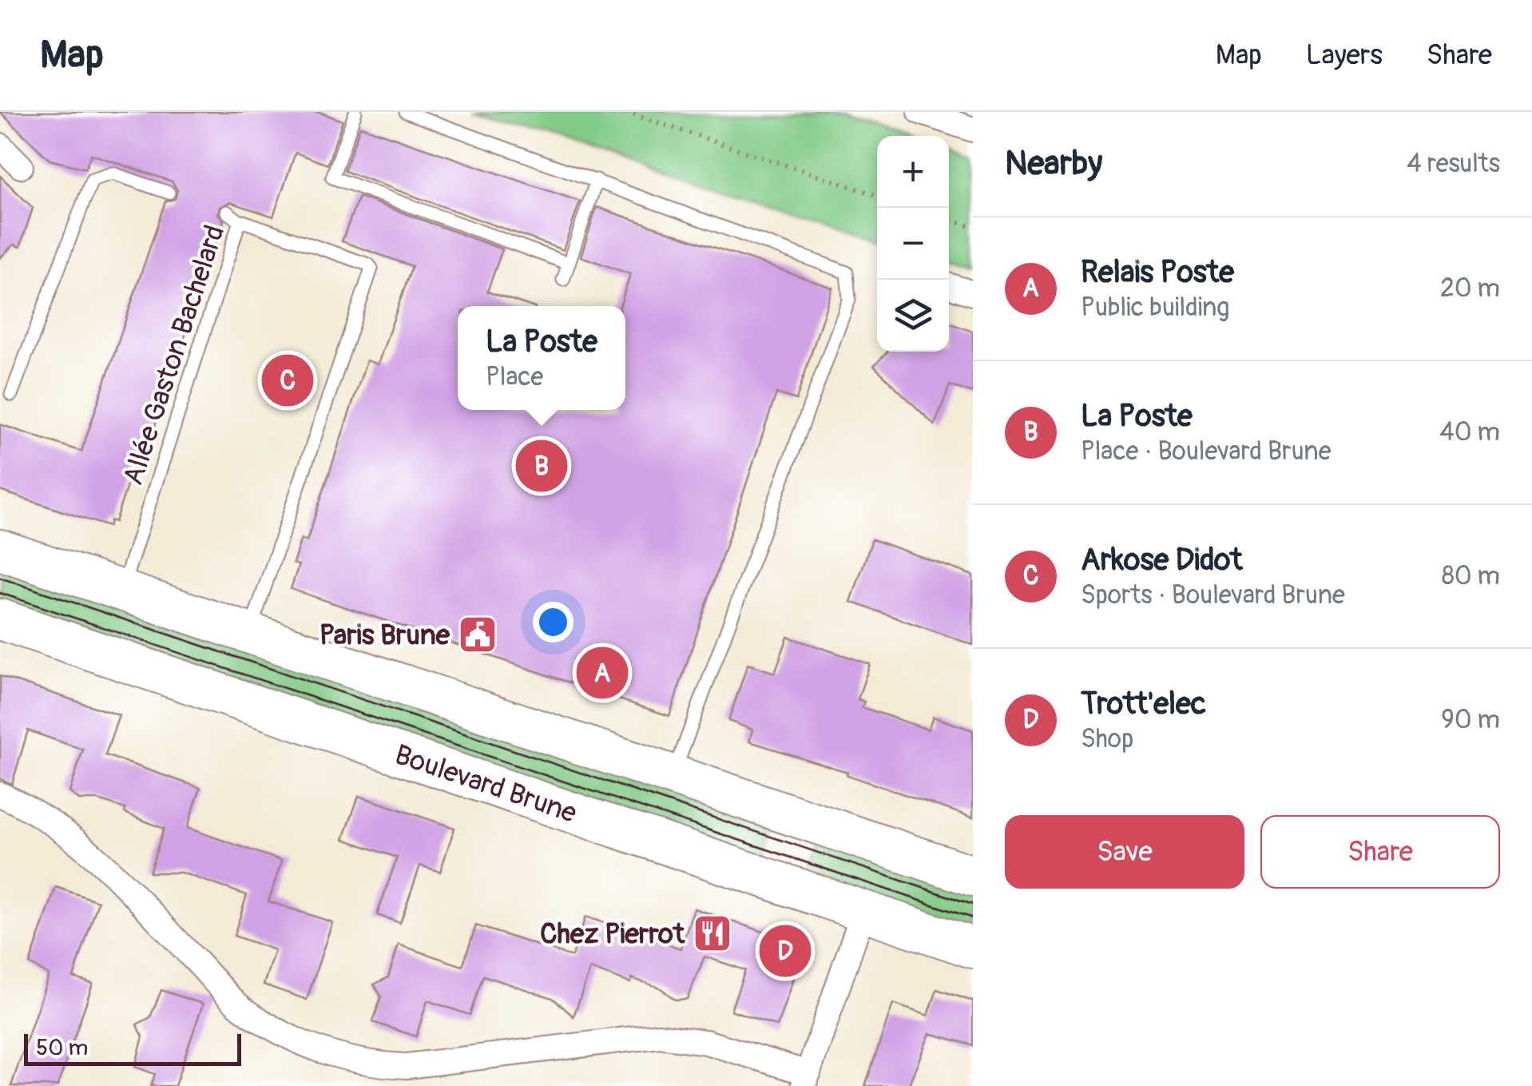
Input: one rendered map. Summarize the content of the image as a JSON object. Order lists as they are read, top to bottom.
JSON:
{
  "streets": {
    "main road": ["Boulevard Brune"],
    "lane": ["Allée Gaston Bachelard"]
  },
  "places": {
    "public building": ["Paris Brune"],
    "restaurant": ["Chez Pierrot"]
  },
  "scale_bar": "50 m",
  "page": {
    "header": "Map",
    "nav": ["Map", "Layers", "Share"],
    "heading": ["Nearby", "4 results"],
    "map_buttons": ["+", "−"],
    "list": [
      {
        "mark": "A",
        "name": "Relais Poste",
        "note": "Public building",
        "value": "20 m"
      },
      {
        "mark": "B",
        "name": "La Poste",
        "note": "Place · Boulevard Brune",
        "value": "40 m"
      },
      {
        "mark": "C",
        "name": "Arkose Didot",
        "note": "Sports · Boulevard Brune",
        "value": "80 m"
      },
      {
        "mark": "D",
        "name": "Trott'elec",
        "note": "Shop",
        "value": "90 m"
      }
    ],
    "popup": ["La Poste", "Place"],
    "pins": [
      "C",
      "B",
      "A",
      "D"
    ],
    "buttons": ["Save", "Share"],
    "scale": "50 m"
  }
}
